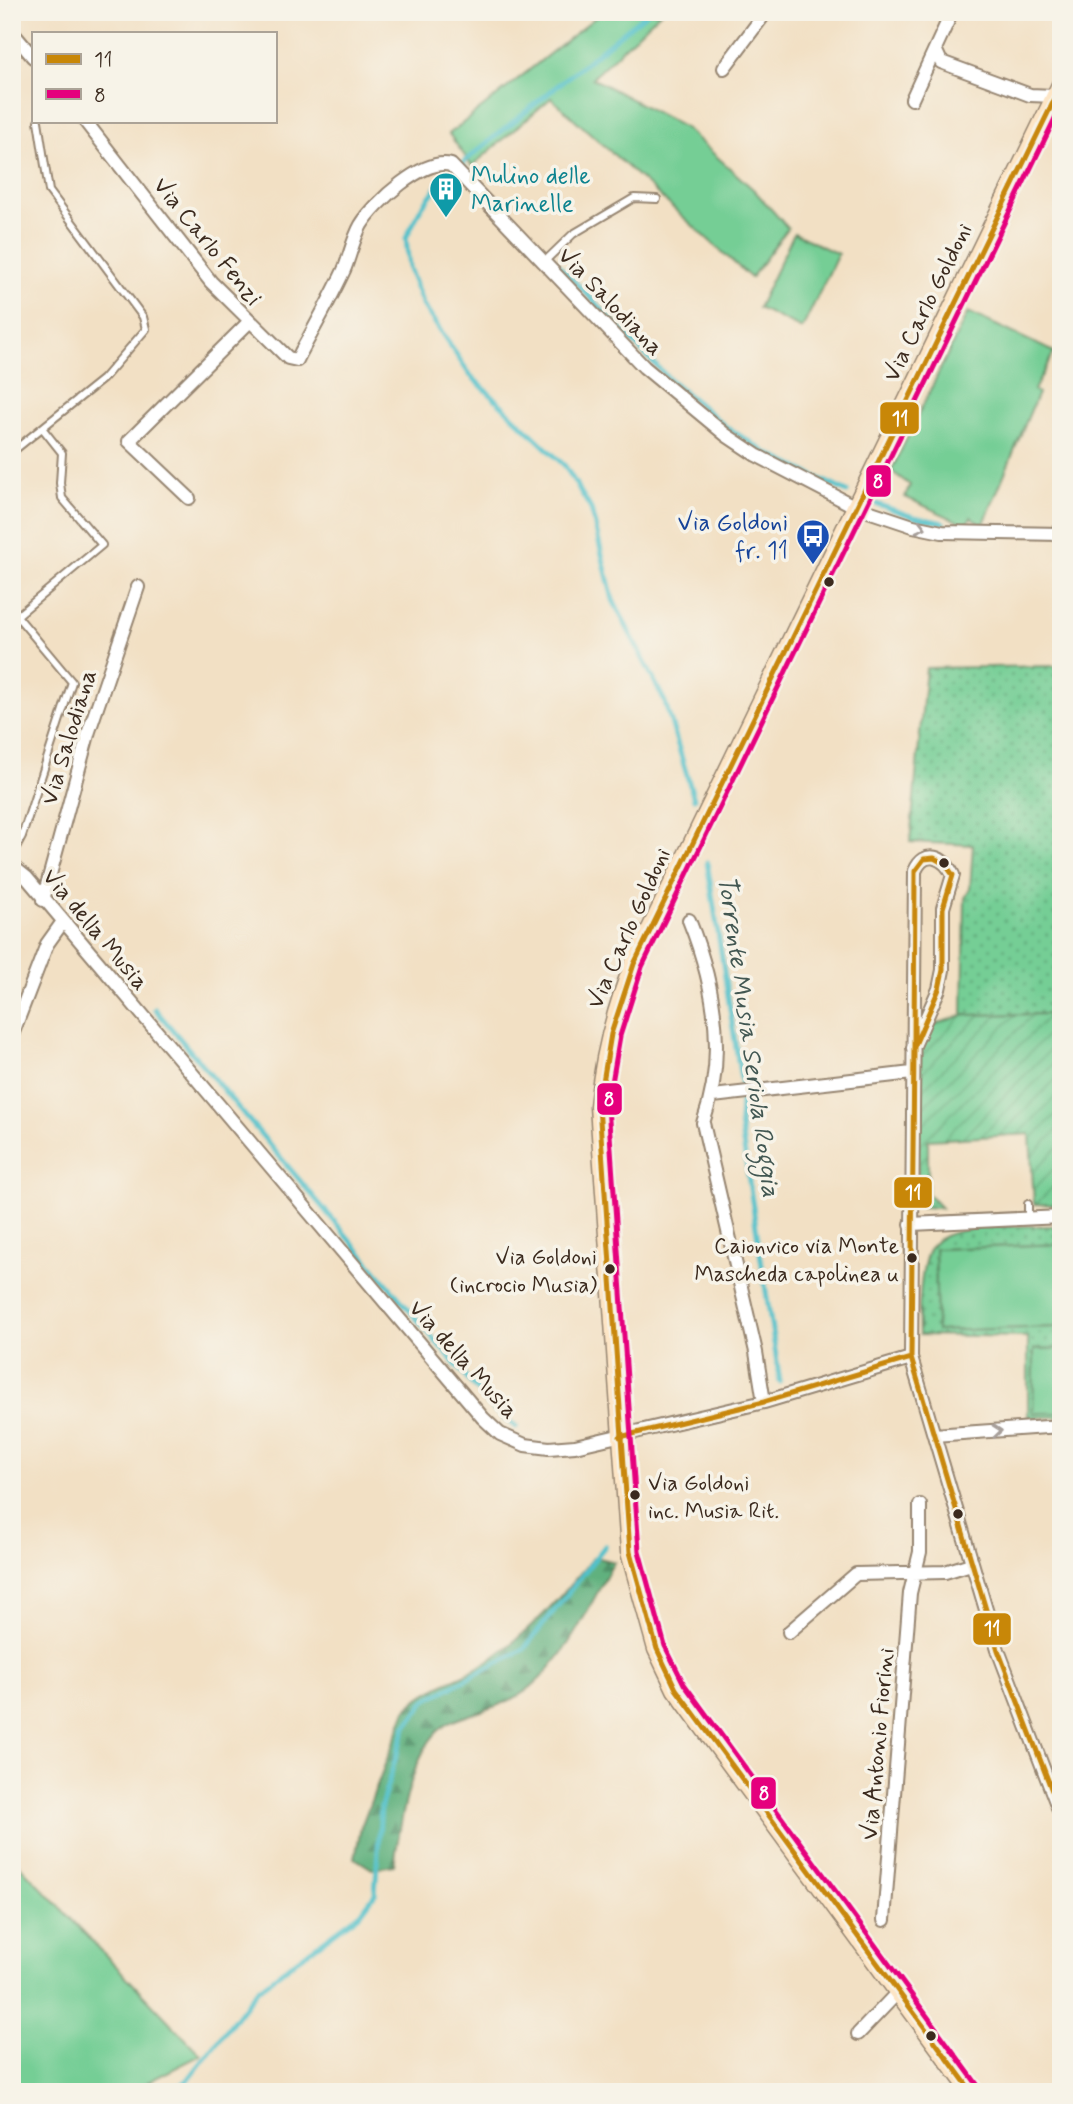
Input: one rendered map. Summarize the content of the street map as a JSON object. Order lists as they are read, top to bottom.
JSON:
{
  "streets": {
    "street": [
      "Via Carlo Fenzi",
      "Via Salodiana",
      "Via Carlo Goldoni",
      "Via della Musia",
      "Via Antonio Fiorini"
    ]
  },
  "crossings": [
    ["Via Carlo Fenzi", "Via Salodiana"],
    ["Via Salodiana", "Via Carlo Goldoni"],
    ["Via Salodiana", "Via della Musia"],
    ["Via Carlo Goldoni", "Via della Musia"]
  ],
  "water": ["Torrente Musia Seriola Roggia"],
  "places": {
    "building": ["Mulino delle Marinelle"],
    "bus stop": ["Via Goldoni fr. 11"],
    "other": ["Caionvico via Monte Mascheda capolinea u", "Via Goldoni (incrocio Musia)", "Via Goldoni inc. Musia Rit."]
  },
  "lines": ["transit line 11", "transit line 8"],
  "legend": ["11", "8"]
}
